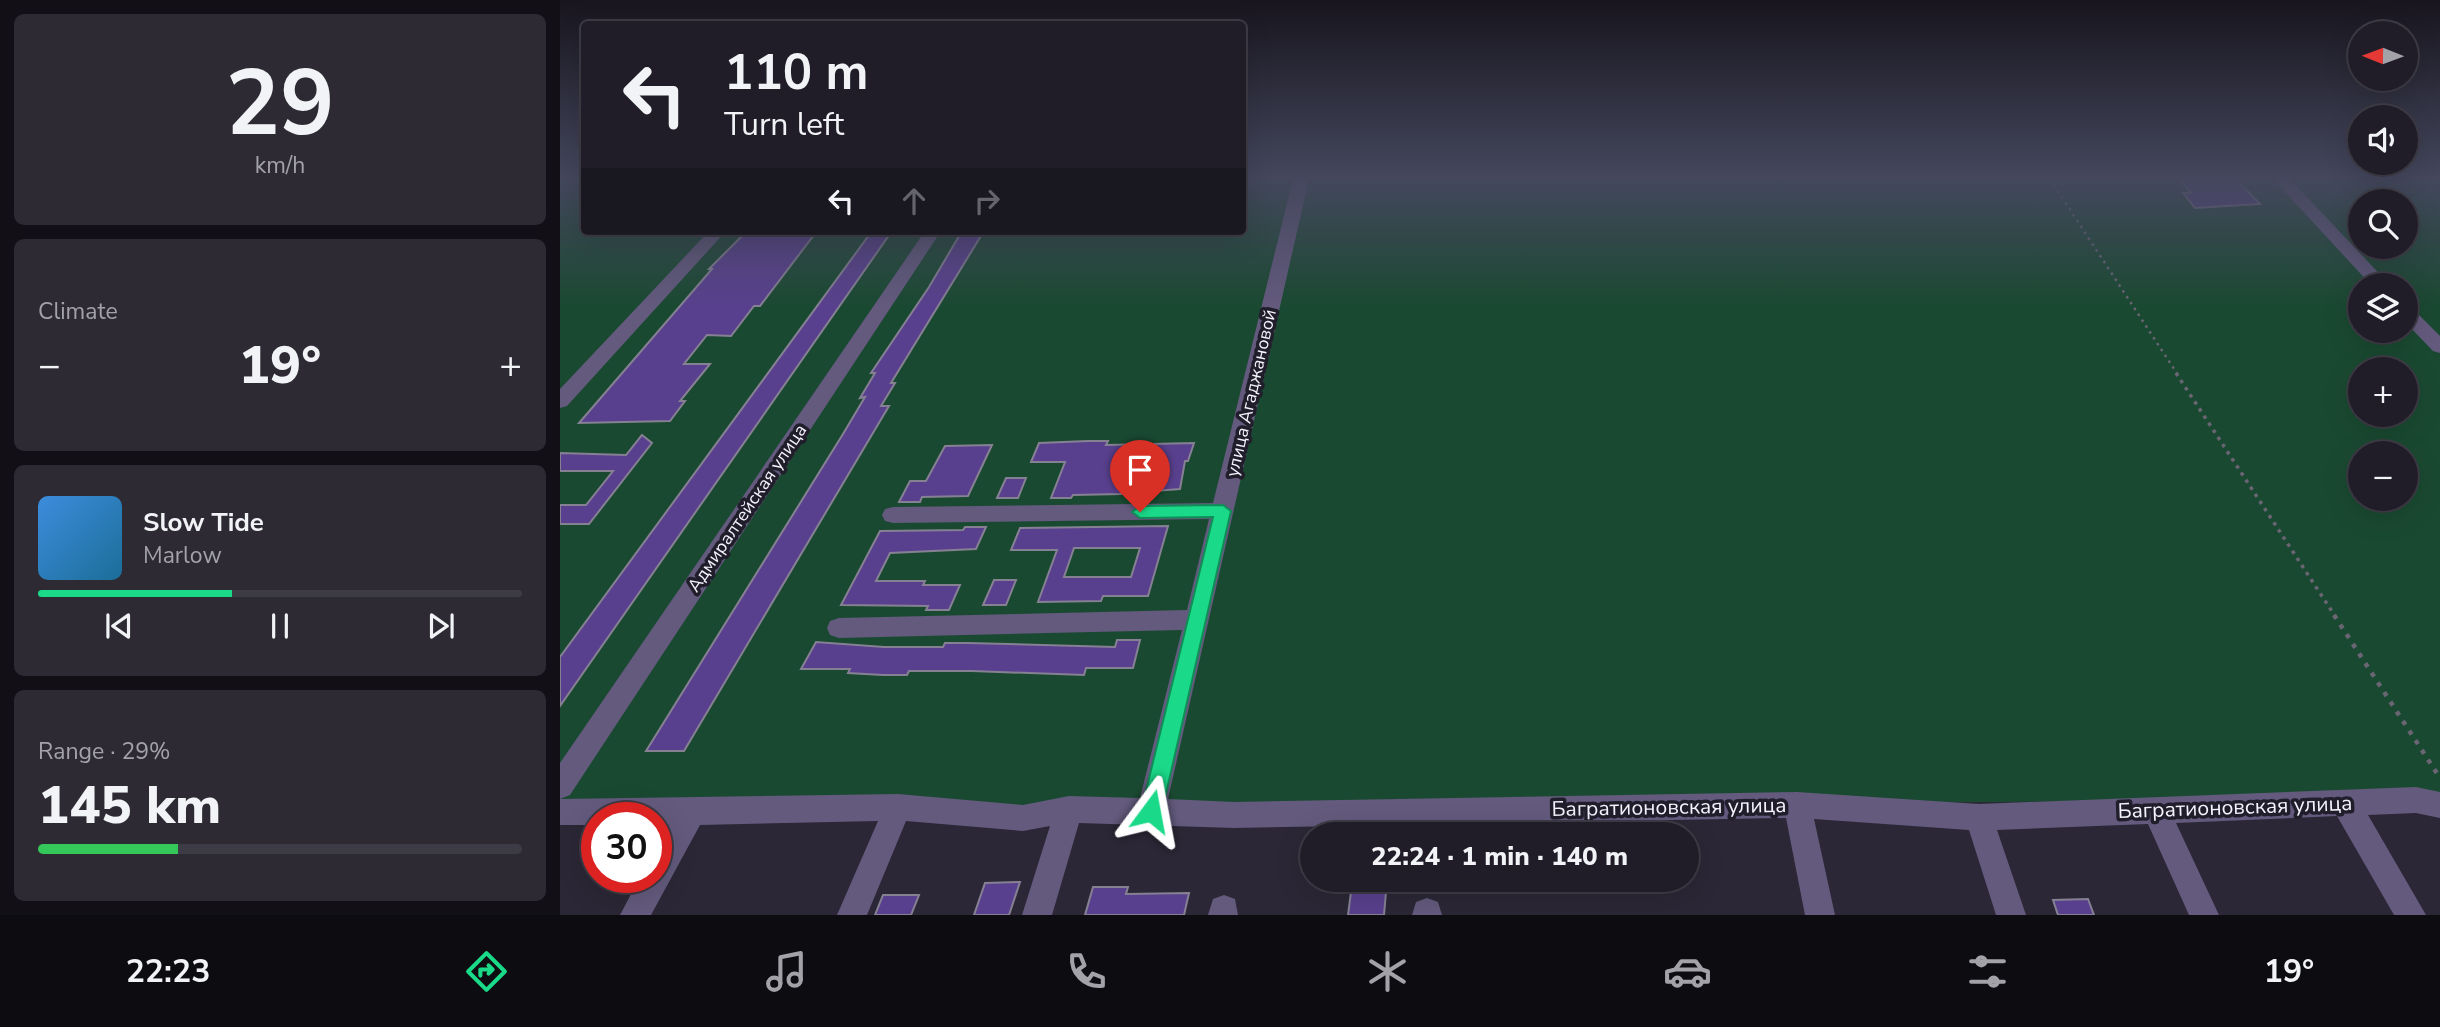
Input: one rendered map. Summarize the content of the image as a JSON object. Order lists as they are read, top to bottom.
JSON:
{
  "streets": {
    "street": ["улица Агаджановой", "Адмиралтейская улица", "Багратионовская улица"]
  },
  "crossings": [
    ["улица Агаджановой", "Багратионовская улица"]
  ],
  "north": "left",
  "page": {
    "tile": [
      ["29", "km/h"],
      "Climate",
      ["Range · 29%", "145 km"]
    ],
    "map_buttons": ["+", "−"],
    "turn": ["110 m", "Turn left"],
    "heat": ["−", "19°", "+"],
    "song": ["Slow Tide", "Marlow"],
    "limit": "30",
    "trip": "22:24 · 1 min · 140 m",
    "tabs": ["22:23", "19°"]
  }
}
